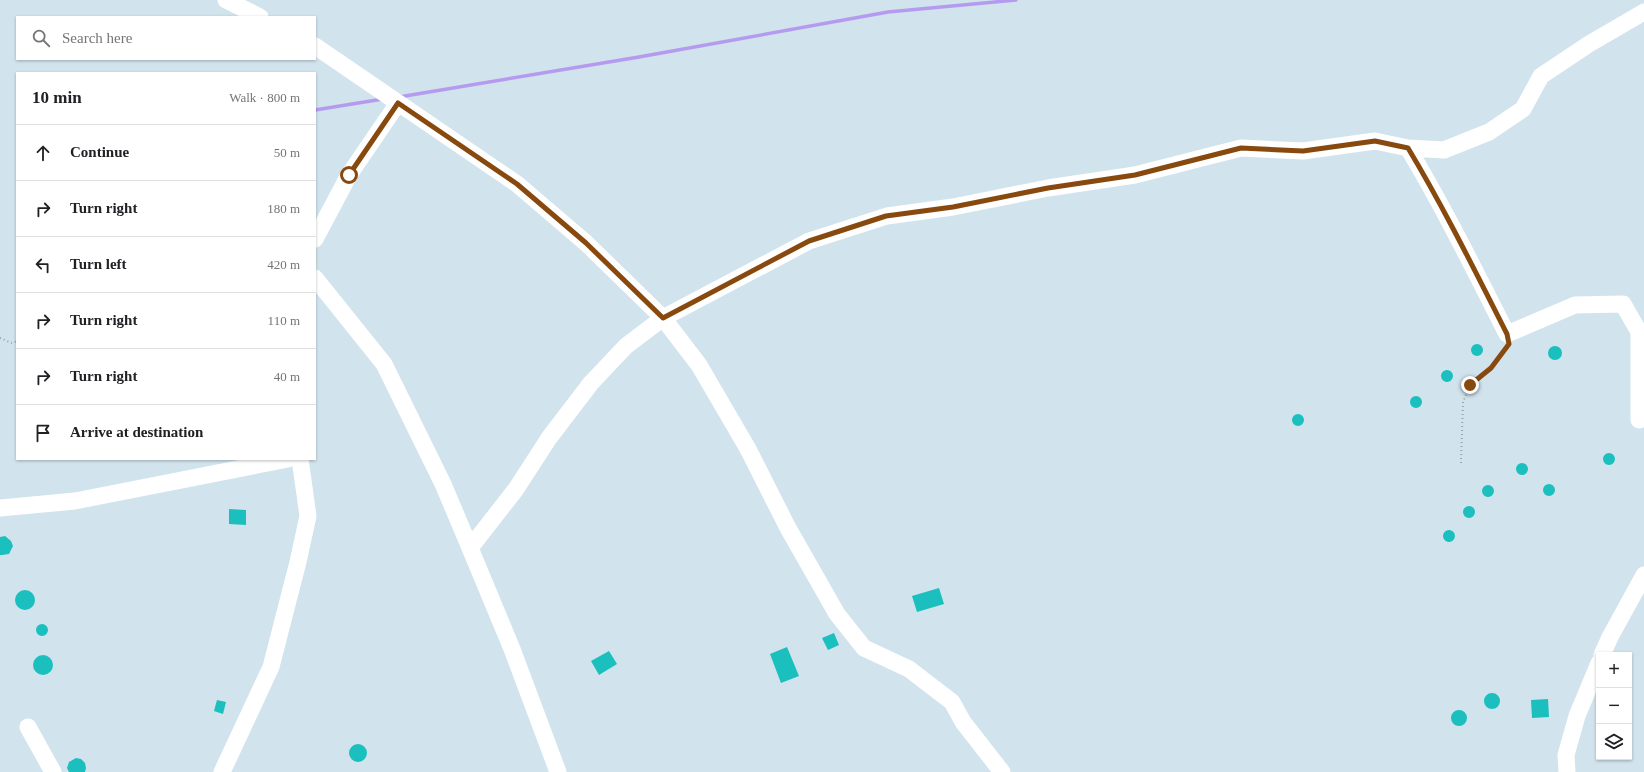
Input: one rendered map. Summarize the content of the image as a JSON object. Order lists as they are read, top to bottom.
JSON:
{
  "page": {
    "search": "Search here",
    "heading": ["10 min", "Walk · 800 m"],
    "list": [
      ["Continue", "50 m"],
      ["Turn right", "180 m"],
      ["Turn left", "420 m"],
      ["Turn right", "110 m"],
      ["Turn right", "40 m"],
      "Arrive at destination"
    ],
    "map_buttons": ["+", "−"]
  }
}
